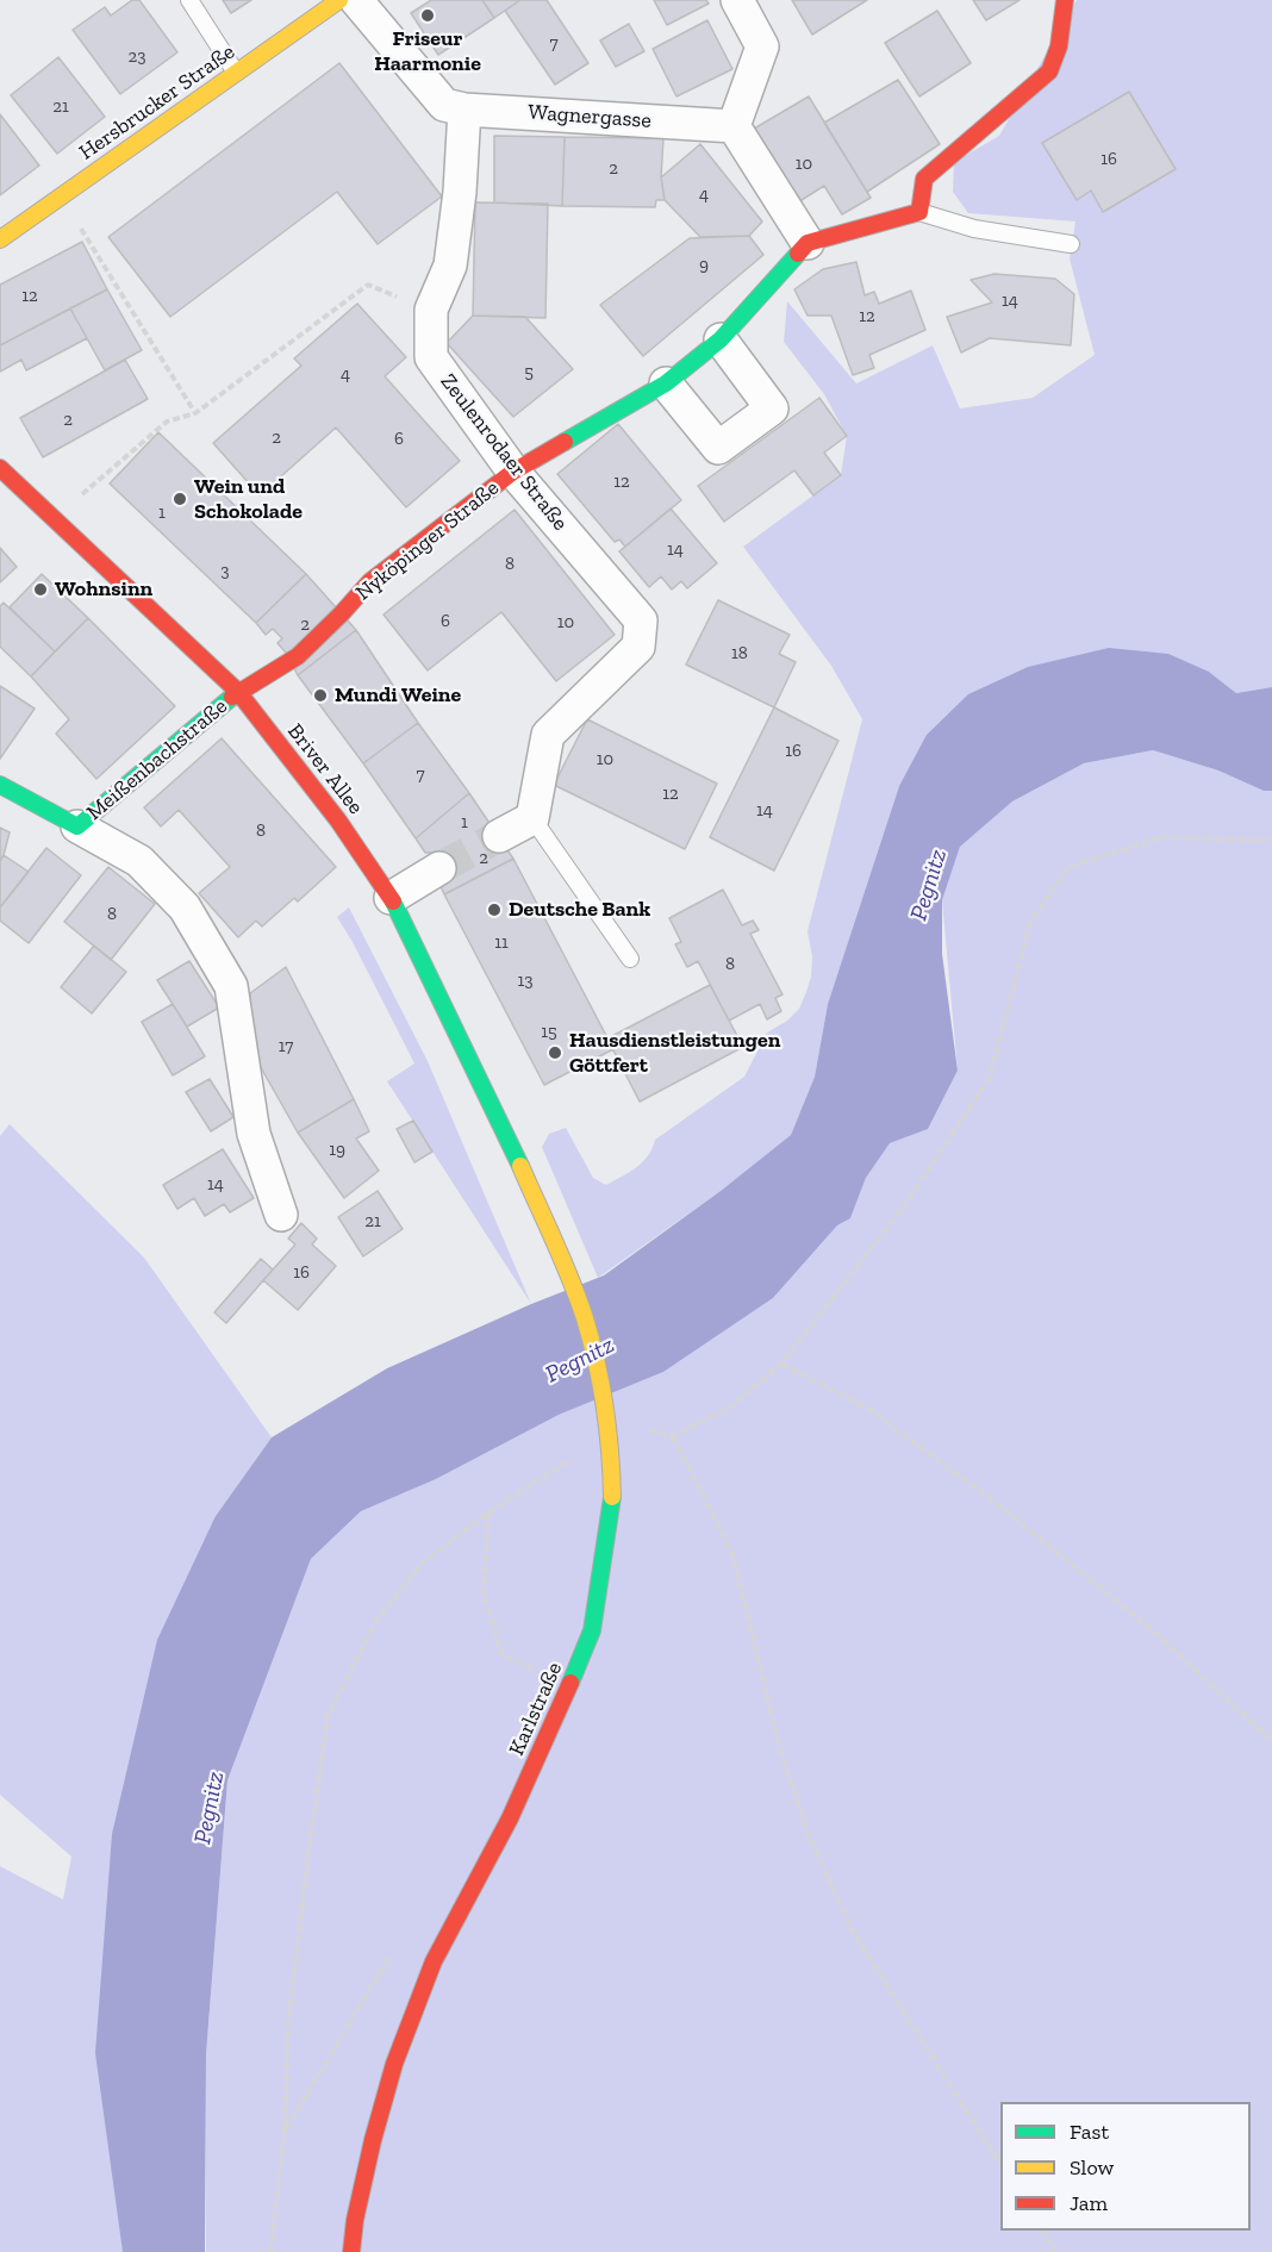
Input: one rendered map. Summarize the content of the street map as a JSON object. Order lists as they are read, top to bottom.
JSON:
{
  "streets": {
    "main road": [
      "Hersbrucker Straße",
      "Nyköpinger Straße",
      "Meißenbachstraße",
      "Briver Allee",
      "Karlstraße"
    ],
    "street": ["Wagnergasse", "Zeulenrodaer Straße"]
  },
  "crossings": [
    ["Wagnergasse", "Zeulenrodaer Straße"],
    ["Zeulenrodaer Straße", "Nyköpinger Straße"],
    ["Nyköpinger Straße", "Meißenbachstraße"],
    ["Nyköpinger Straße", "Briver Allee"],
    ["Meißenbachstraße", "Briver Allee"],
    ["Briver Allee", "Karlstraße"]
  ],
  "water": ["Pegnitz"],
  "places": [
    "Friseur Haarmonie",
    "Wein und Schokolade",
    "Wohnsinn",
    "Mundi Weine",
    "Deutsche Bank",
    "Hausdienstleistungen Göttfert"
  ],
  "house_numbers": [
    "7",
    "23",
    "21",
    "16",
    "10",
    "2",
    "4",
    "9",
    "12",
    "14",
    "12",
    "5",
    "4",
    "2",
    "2",
    "6",
    "12",
    "1",
    "14",
    "8",
    "3",
    "6",
    "10",
    "2",
    "18",
    "16",
    "10",
    "7",
    "12",
    "14",
    "1",
    "8",
    "2",
    "8",
    "11",
    "8",
    "13",
    "15",
    "17",
    "19",
    "14",
    "21",
    "16"
  ],
  "legend": ["Fast", "Slow", "Jam"]
}
